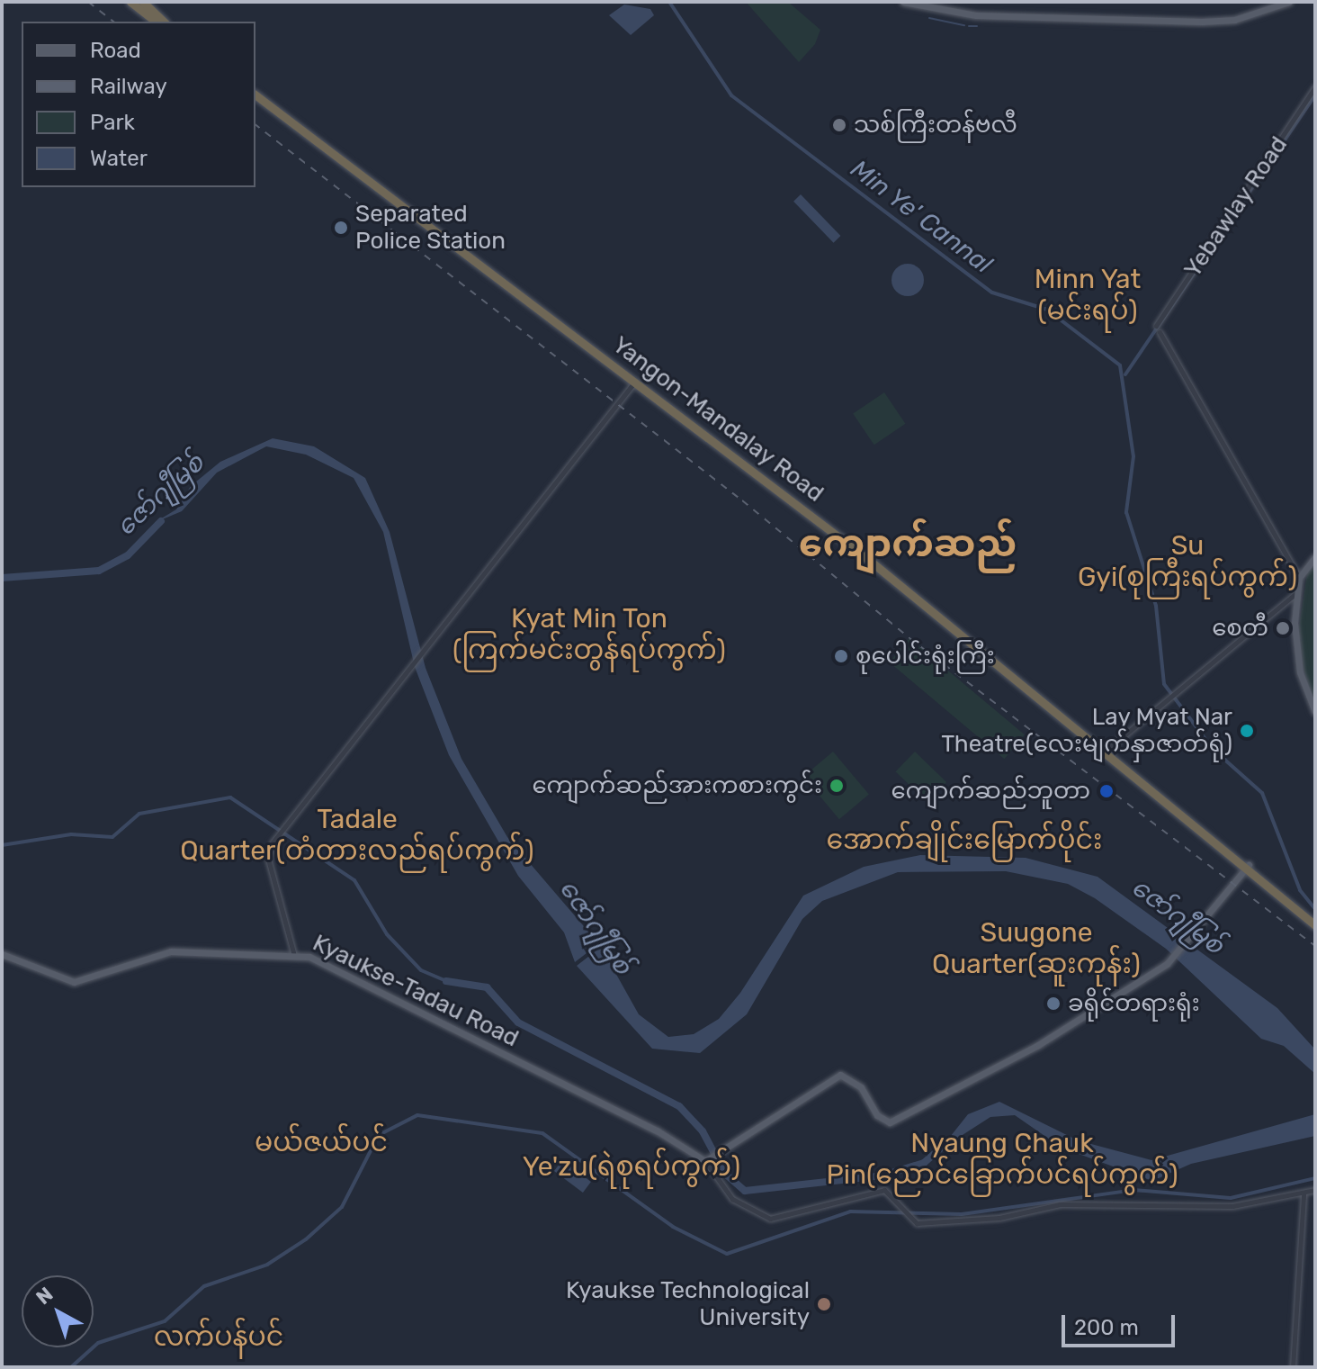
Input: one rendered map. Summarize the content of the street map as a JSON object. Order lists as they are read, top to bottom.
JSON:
{
  "streets": {
    "highway": ["Yangon-Mandalay Road"],
    "main road": ["Kyaukse-Tadau Road"],
    "street": ["Yebawlay Road"]
  },
  "districts": [
    "Minn Yat (မင်းရပ်)",
    "ကျောက်ဆည်",
    "Su Gyi(စုကြီးရပ်ကွက်)",
    "Kyat Min Ton (ကြက်မင်းတွန်ရပ်ကွက်)",
    "Tadale Quarter(တံတားလည်ရပ်ကွက်)",
    "အောက်ချိုင်းမြောက်ပိုင်း",
    "Suugone Quarter(ဆူးကုန်း)",
    "မယ်ဇယ်ပင်",
    "Nyaung Chauk Pin(ညောင်ခြောက်ပင်ရပ်ကွက်)",
    "Ye'zu(ရဲစုရပ်ကွက်)",
    "လက်ပန်ပင်"
  ],
  "water": ["Min Ye' Cannal", "ဇော်ဂျီမြစ်"],
  "places": [
    "သစ်ကြီးတန်ဗလီ",
    "Separated Police Station",
    "စေတီ",
    "စုပေါင်းရုံးကြီး",
    "Lay Myat Nar Theatre(လေးမျက်နှာဇာတ်ရုံ)",
    "ကျောက်ဆည်အားကစားကွင်း",
    "ကျောက်ဆည်ဘူတာ",
    "ခရိုင်တရားရုံး",
    "Kyaukse Technological University"
  ],
  "legend": [
    "Road",
    "Railway",
    "Park",
    "Water"
  ],
  "scale_bar": "200 m",
  "north": "top left"
}
